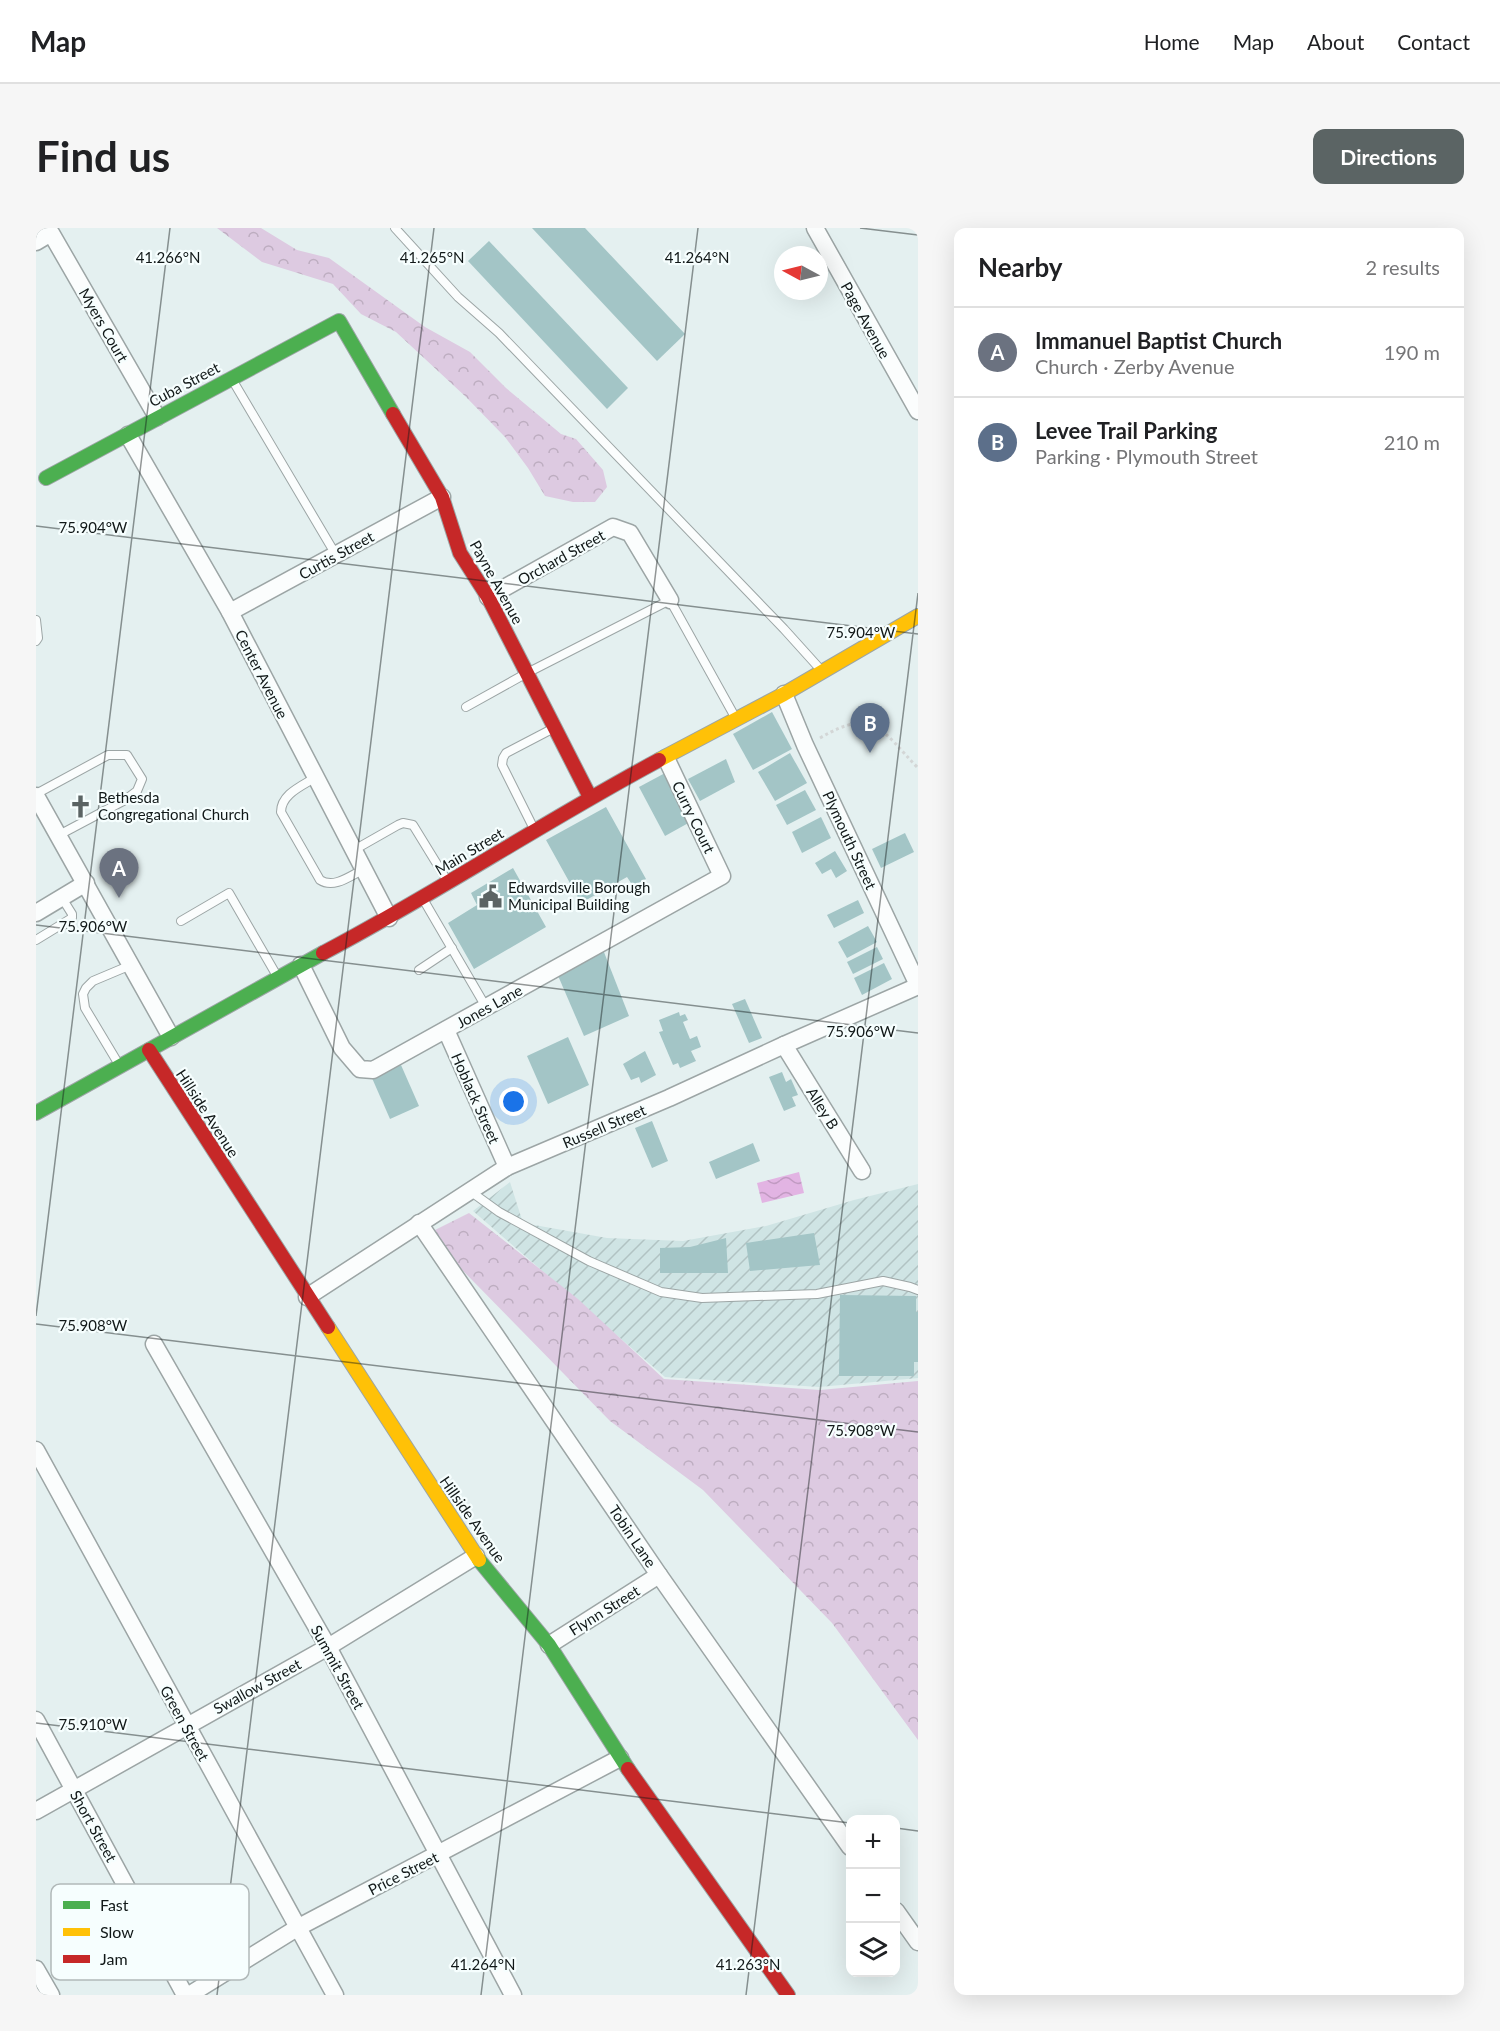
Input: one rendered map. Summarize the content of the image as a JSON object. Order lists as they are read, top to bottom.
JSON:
{
  "streets": {
    "street": [
      "Page Avenue",
      "Myers Court",
      "Cuba Street",
      "Curtis Street",
      "Orchard Street",
      "Payne Avenue",
      "Center Avenue",
      "Curry Court",
      "Plymouth Street",
      "Main Street",
      "Jones Lane",
      "Hoblack Street",
      "Alley B",
      "Hillside Avenue",
      "Russell Street",
      "Tobin Lane",
      "Flynn Street",
      "Summit Street",
      "Swallow Street",
      "Green Street",
      "Short Street",
      "Price Street"
    ]
  },
  "crossings": [
    ["Myers Court", "Cuba Street"],
    ["Cuba Street", "Payne Avenue"],
    ["Cuba Street", "Center Avenue"],
    ["Curtis Street", "Payne Avenue"],
    ["Curtis Street", "Center Avenue"],
    ["Orchard Street", "Payne Avenue"],
    ["Payne Avenue", "Main Street"],
    ["Center Avenue", "Main Street"],
    ["Curry Court", "Main Street"],
    ["Curry Court", "Jones Lane"],
    ["Plymouth Street", "Main Street"],
    ["Plymouth Street", "Russell Street"],
    ["Main Street", "Jones Lane"],
    ["Main Street", "Hillside Avenue"],
    ["Jones Lane", "Hoblack Street"],
    ["Hoblack Street", "Russell Street"],
    ["Alley B", "Russell Street"],
    ["Hillside Avenue", "Russell Street"],
    ["Hillside Avenue", "Flynn Street"],
    ["Hillside Avenue", "Swallow Street"],
    ["Hillside Avenue", "Price Street"],
    ["Russell Street", "Tobin Lane"],
    ["Tobin Lane", "Flynn Street"],
    ["Summit Street", "Swallow Street"],
    ["Summit Street", "Price Street"],
    ["Swallow Street", "Green Street"],
    ["Swallow Street", "Short Street"],
    ["Green Street", "Price Street"],
    ["Short Street", "Price Street"]
  ],
  "places": {
    "church": ["Bethesda Congregational Church"],
    "public building": ["Edwardsville Borough Municipal Building"]
  },
  "legend": ["Fast", "Slow", "Jam"],
  "north": "left",
  "page": {
    "header": "Map",
    "nav": [
      "Home",
      "Map",
      "About",
      "Contact"
    ],
    "buttons": "Directions",
    "title": "Find us",
    "heading": ["Nearby", "2 results"],
    "list": [
      {
        "mark": "A",
        "name": "Immanuel Baptist Church",
        "note": "Church · Zerby Avenue",
        "value": "190 m"
      },
      {
        "mark": "B",
        "name": "Levee Trail Parking",
        "note": "Parking · Plymouth Street",
        "value": "210 m"
      }
    ],
    "pins": ["B", "A"],
    "map_buttons": ["+", "−"]
  },
  "coordinates": [
    "41.265°N",
    "41.264°N",
    "41.266°N",
    "75.904°W",
    "75.906°W",
    "75.908°W",
    "75.910°W",
    "41.263°N"
  ]
}
